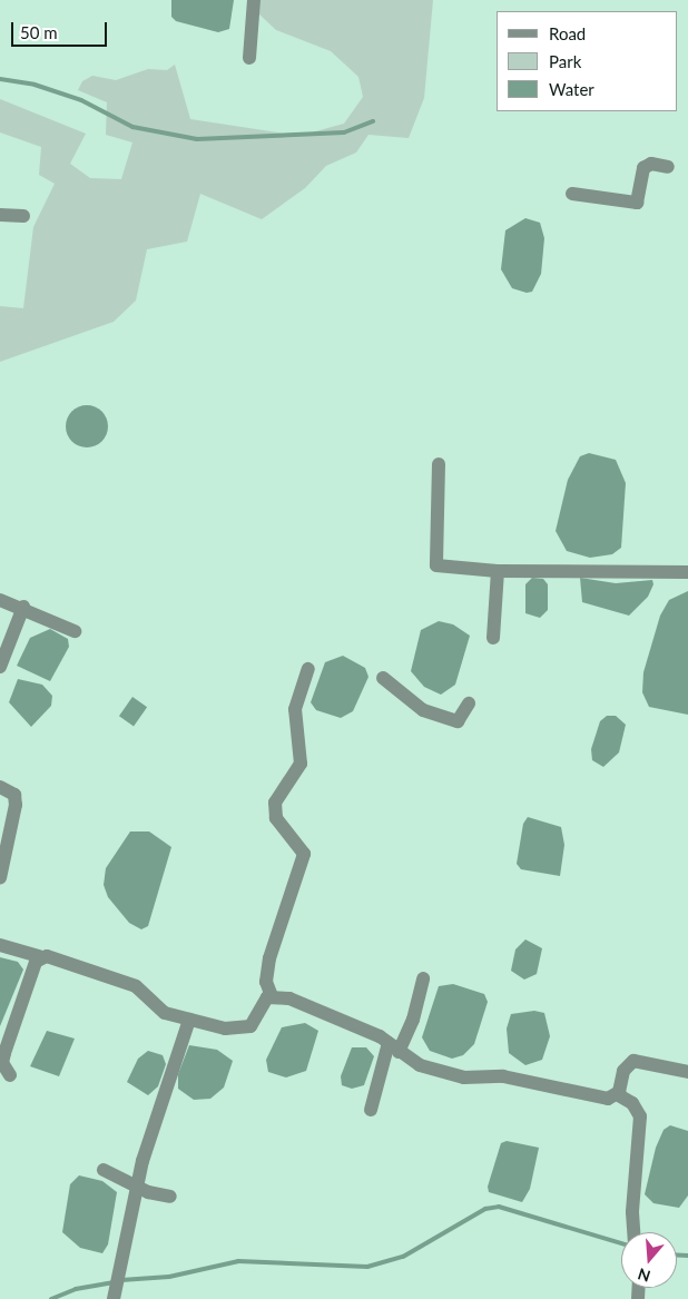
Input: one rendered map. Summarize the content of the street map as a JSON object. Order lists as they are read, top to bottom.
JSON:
{
  "legend": ["Road", "Park", "Water"],
  "scale_bar": "50 m",
  "north": "bottom"
}
